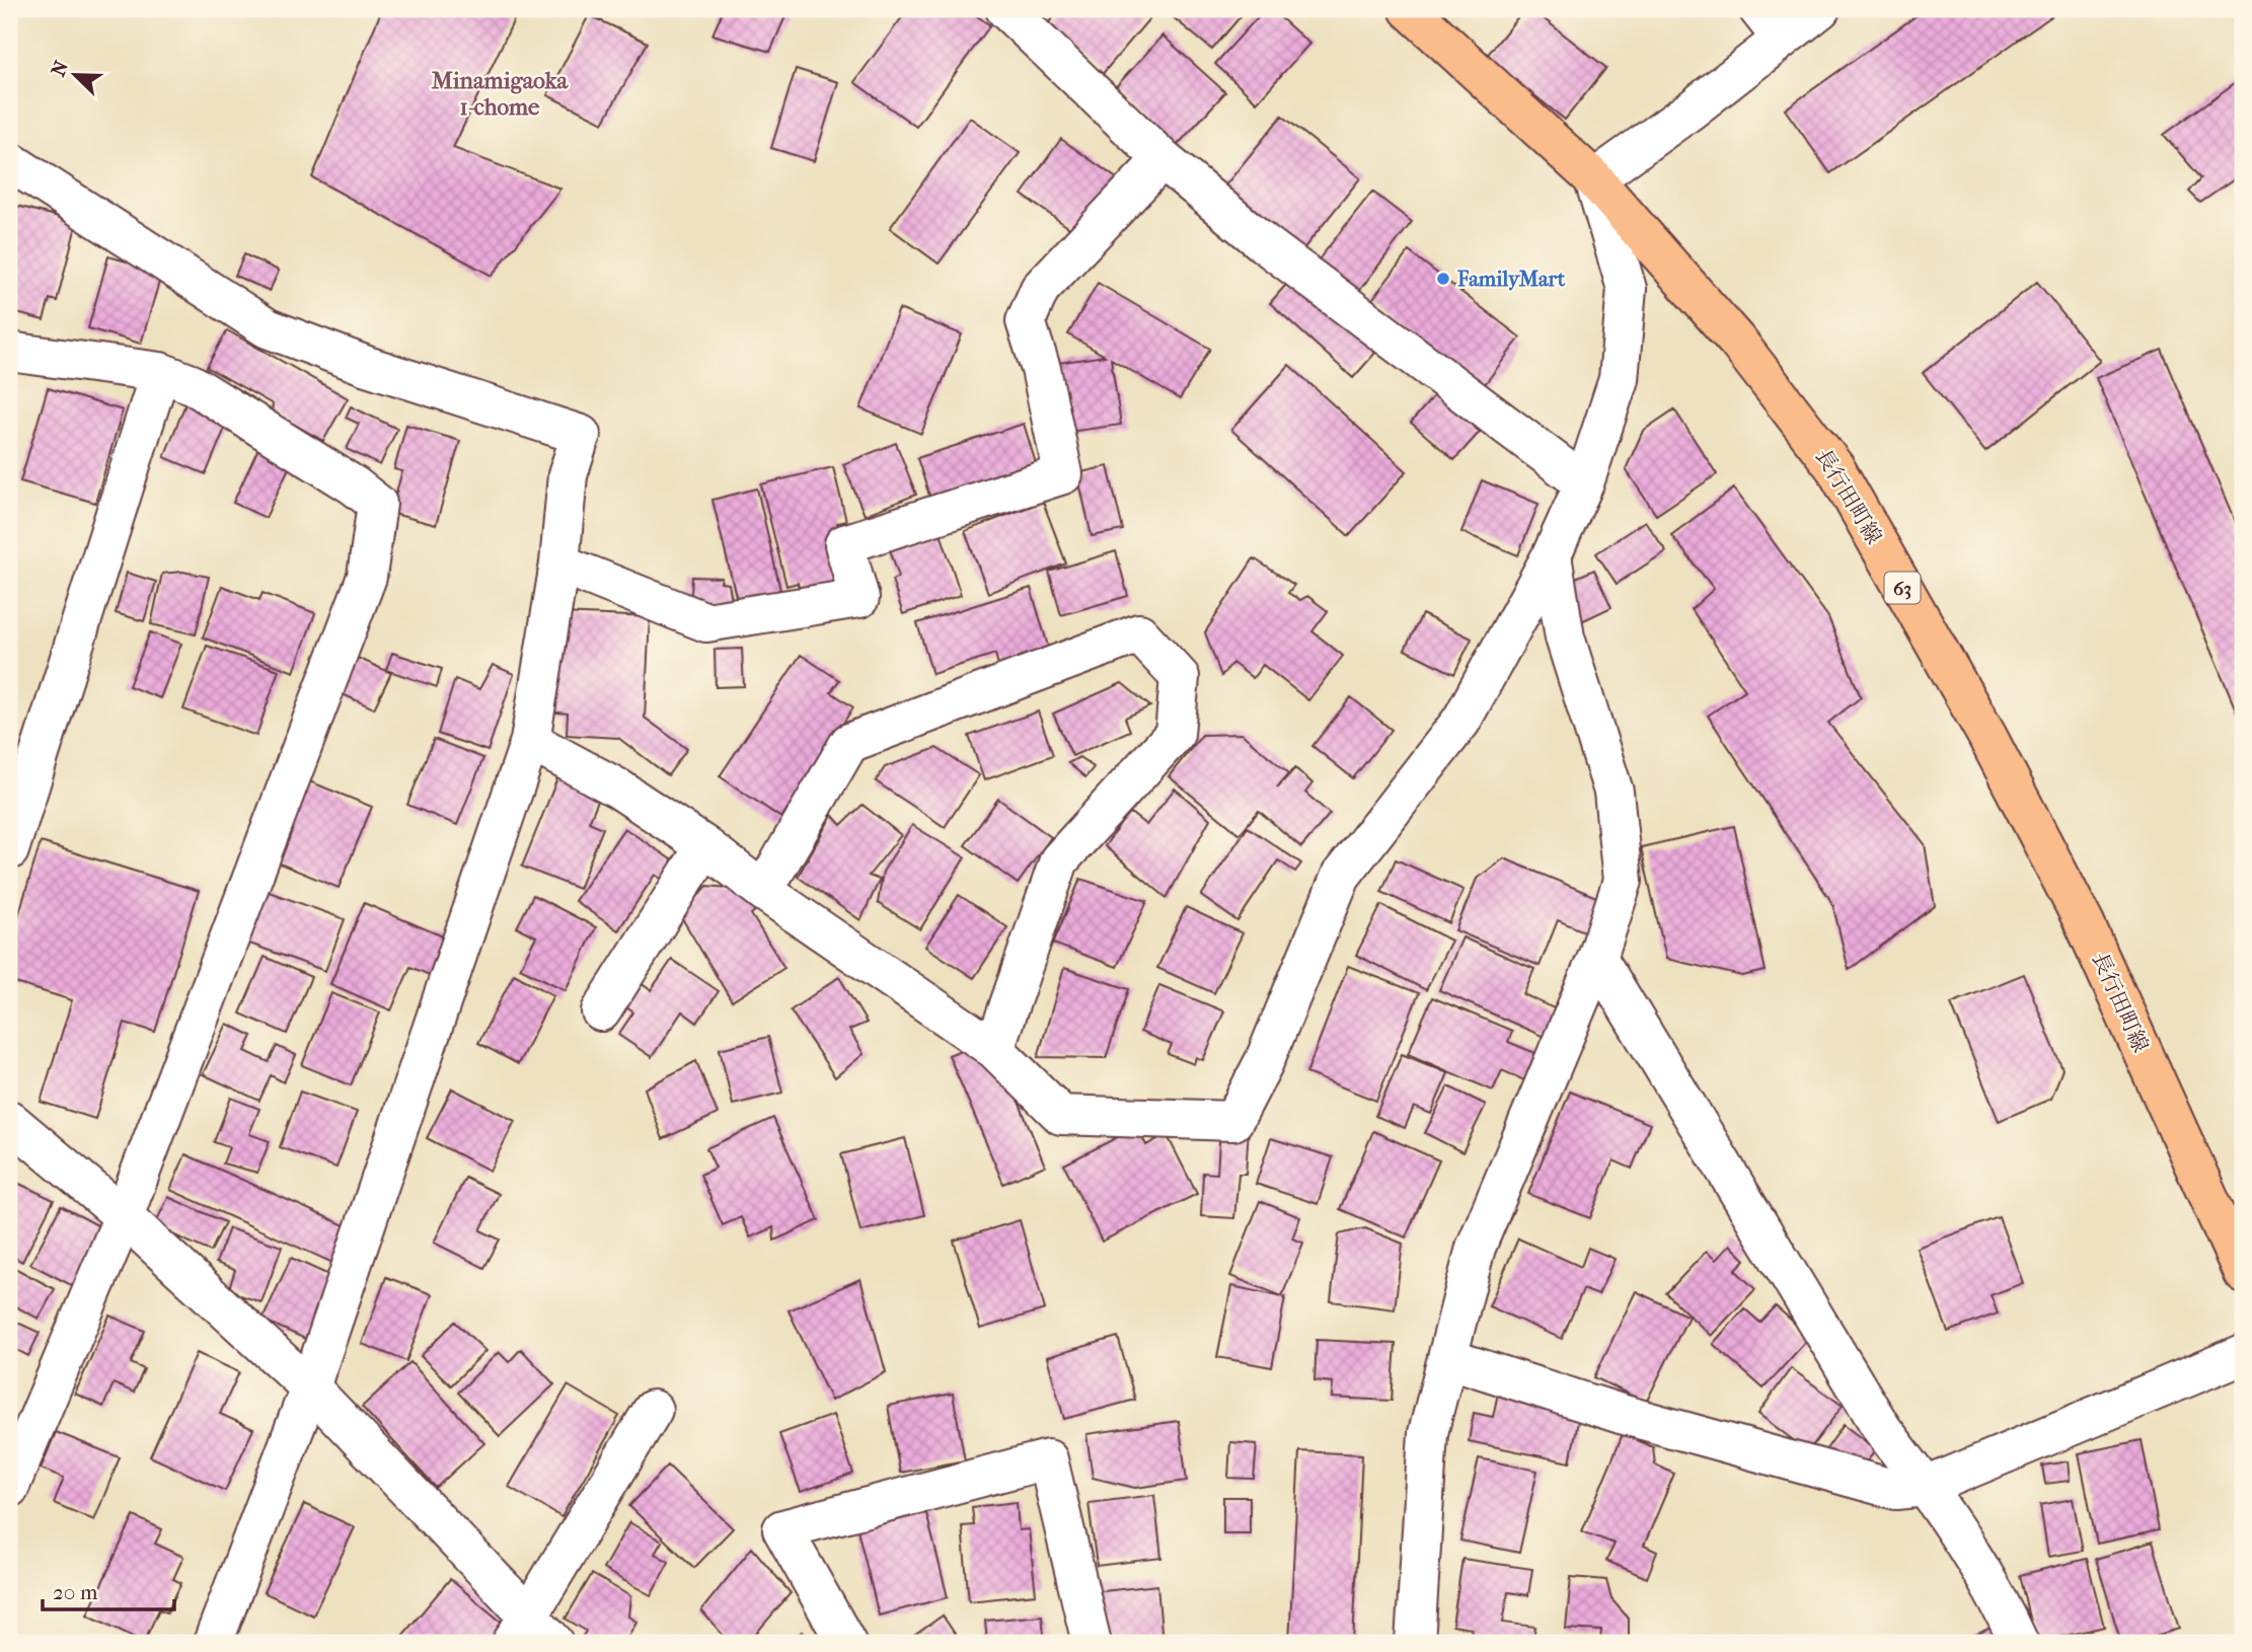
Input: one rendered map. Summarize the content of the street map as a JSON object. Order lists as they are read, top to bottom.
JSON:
{
  "streets": {
    "main road": ["長行田町線", "63"]
  },
  "districts": ["Minamigaoka 1-chome"],
  "places": ["FamilyMart"],
  "scale_bar": "20 m",
  "north": "top left"
}
